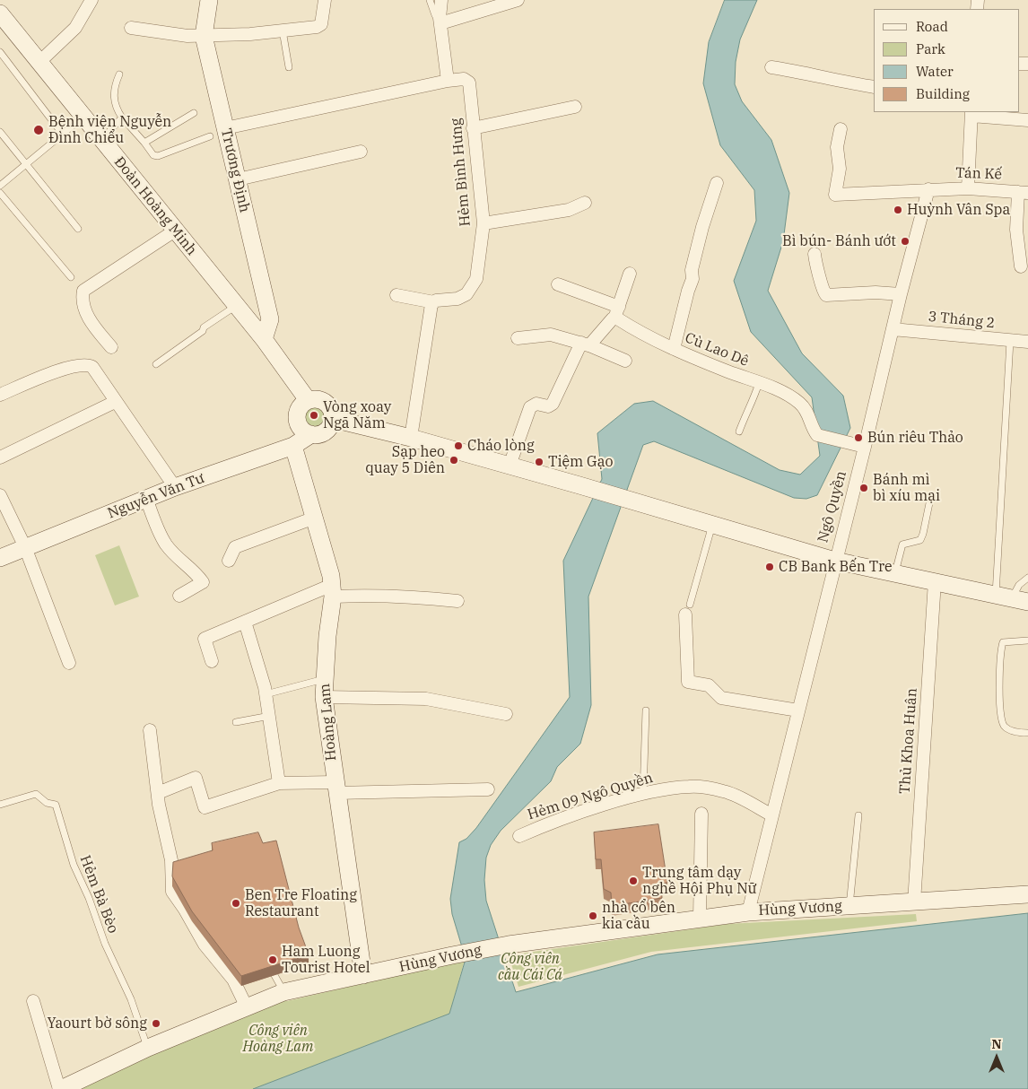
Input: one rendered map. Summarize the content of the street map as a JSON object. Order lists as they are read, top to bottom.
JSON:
{
  "streets": {
    "street": [
      "Trương Định",
      "Hẻm Bình Hưng",
      "Tán Kế",
      "Đoàn Hoàng Minh",
      "3 Tháng 2",
      "Cù Lao Dê",
      "Nguyễn Văn Tư",
      "Ngô Quyền",
      "Hoàng Lam",
      "Thủ Khoa Huân",
      "Hẻm 09 Ngô Quyền",
      "Hùng Vương"
    ],
    "lane": ["Hẻm Bà Bèo"]
  },
  "crossings": [
    ["Trương Định", "Đoàn Hoàng Minh"],
    ["Tán Kế", "Ngô Quyền"],
    ["Đoàn Hoàng Minh", "Nguyễn Văn Tư"],
    ["3 Tháng 2", "Ngô Quyền"],
    ["Cù Lao Dê", "Ngô Quyền"],
    ["Nguyễn Văn Tư", "Hoàng Lam"],
    ["Ngô Quyền", "Hẻm 09 Ngô Quyền"],
    ["Ngô Quyền", "Hùng Vương"],
    ["Hoàng Lam", "Hùng Vương"],
    ["Thủ Khoa Huân", "Hùng Vương"],
    ["Hẻm Bà Bèo", "Hùng Vương"]
  ],
  "parks": ["Công viên cầu Cái Cá", "Công viên Hoàng Lam"],
  "places": [
    "Bệnh viện Nguyễn Đình Chiểu",
    "Huỳnh Vân Spa",
    "Bì bún- Bánh ướt",
    "Vòng xoay Ngã Năm",
    "Bún riêu Thảo",
    "Cháo lòng",
    "Sạp heo quay 5 Diên",
    "Tiệm Gạo",
    "Bánh mì bì xíu mại",
    "CB Bank Bến Tre",
    "Trung tâm dạy nghề Hội Phụ Nữ",
    "Ben Tre Floating Restaurant",
    "nhà cổ bên kia cầu",
    "Ham Luong Tourist Hotel",
    "Yaourt bờ sông"
  ],
  "legend": [
    "Road",
    "Park",
    "Water",
    "Building"
  ],
  "north": "top"
}
